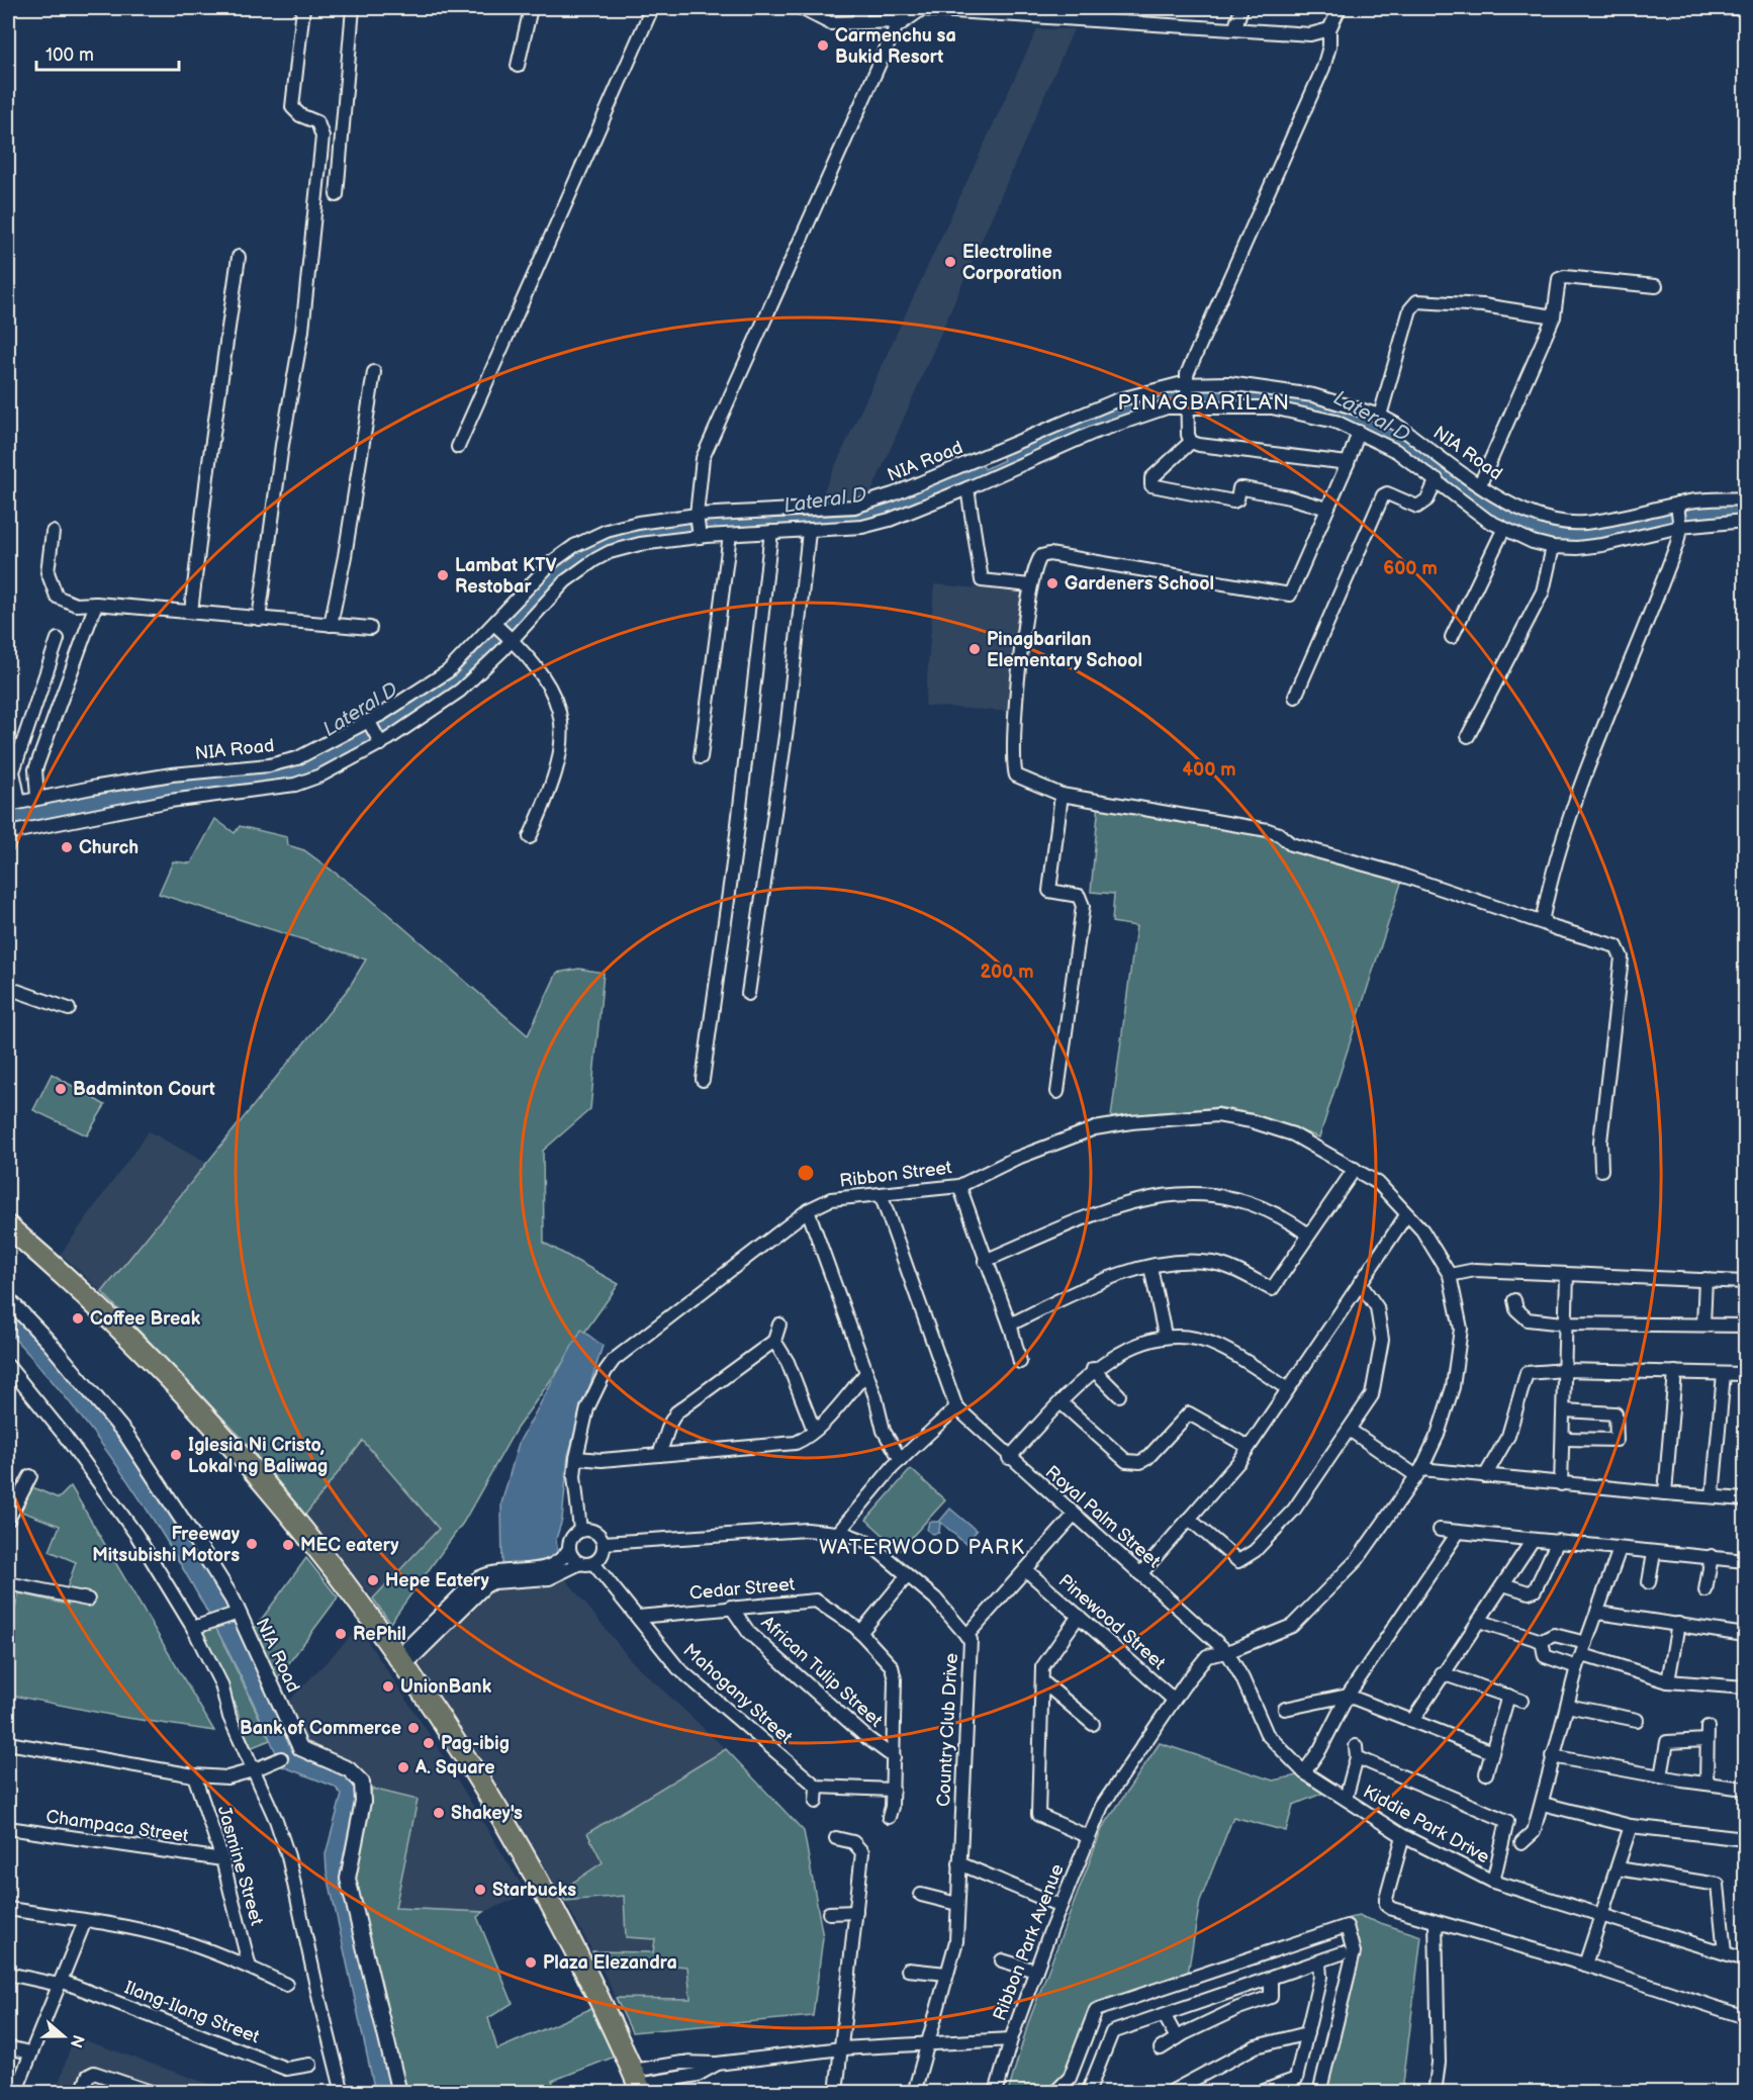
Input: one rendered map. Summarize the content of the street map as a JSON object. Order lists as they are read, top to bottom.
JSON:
{
  "streets": {
    "street": [
      "NIA Road",
      "Ribbon Street",
      "Royal Palm Street",
      "Cedar Street",
      "Pinewood Street",
      "African Tulip Street",
      "Mahogany Street",
      "Country Club Drive",
      "Kiddie Park Drive",
      "Champaca Street",
      "Jasmine Street",
      "Ribbon Park Avenue",
      "Ilang-Ilang Street"
    ]
  },
  "crossings": [
    ["Ribbon Street", "Mahogany Street"],
    ["Ribbon Street", "Country Club Drive"],
    ["Ribbon Street", "Ribbon Park Avenue"],
    ["Royal Palm Street", "Kiddie Park Drive"],
    ["Royal Palm Street", "Ribbon Park Avenue"],
    ["Cedar Street", "African Tulip Street"],
    ["Cedar Street", "Mahogany Street"],
    ["Pinewood Street", "Ribbon Park Avenue"],
    ["Mahogany Street", "Country Club Drive"],
    ["Country Club Drive", "Ribbon Park Avenue"],
    ["Kiddie Park Drive", "Ribbon Park Avenue"],
    ["Champaca Street", "Jasmine Street"]
  ],
  "districts": ["PINAGBARILAN", "WATERWOOD PARK"],
  "water": ["Lateral D"],
  "places": [
    "Carmenchu sa Bukid Resort",
    "Electroline Corporation",
    "Lambat KTV Restobar",
    "Gardeners School",
    "Pinagbarilan Elementary School",
    "Church",
    "Badminton Court",
    "Coffee Break",
    "Iglesia Ni Cristo, Lokal ng Baliwag",
    "Freeway Mitsubishi Motors",
    "MEC eatery",
    "Hepe Eatery",
    "RePhil",
    "UnionBank",
    "Bank of Commerce",
    "Pag-ibig",
    "A. Square",
    "Shakey's",
    "Starbucks",
    "Plaza Elezandra"
  ],
  "scale_bar": "100 m",
  "north": "right",
  "rings": ["600 m", "400 m", "200 m"]
}
